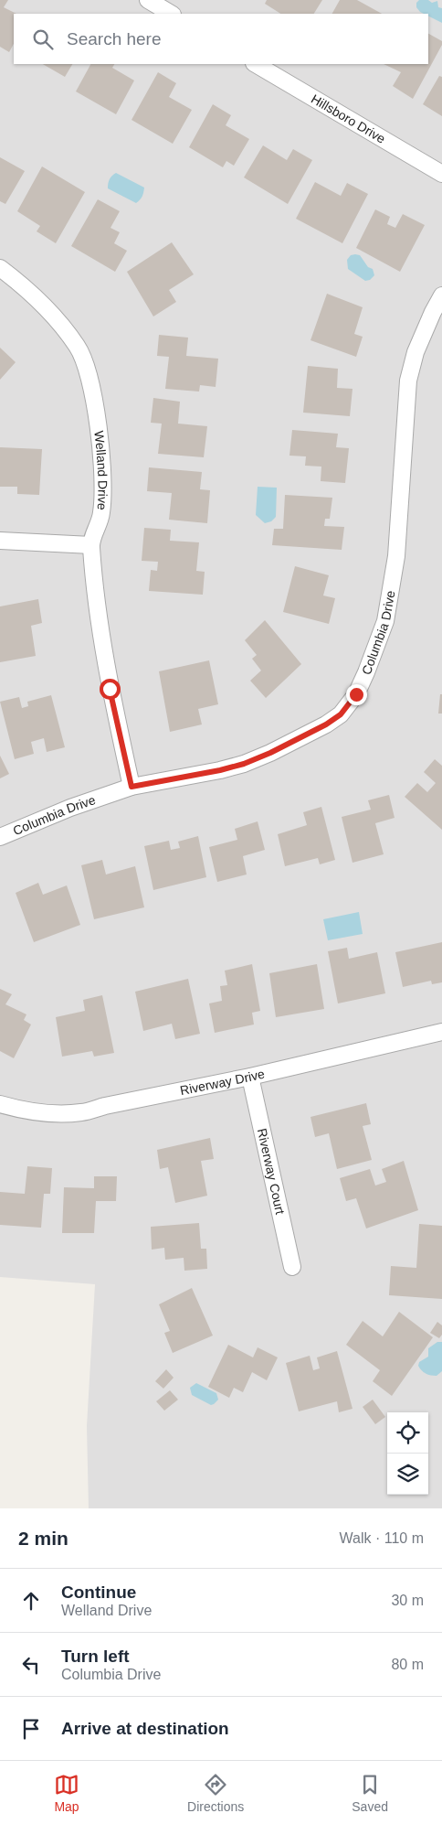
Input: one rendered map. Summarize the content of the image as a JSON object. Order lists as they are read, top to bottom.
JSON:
{
  "streets": {
    "street": [
      "Hillsboro Drive",
      "Welland Drive",
      "Columbia Drive",
      "Riverway Drive",
      "Riverway Court"
    ]
  },
  "crossings": [
    ["Welland Drive", "Columbia Drive"],
    ["Riverway Drive", "Riverway Court"]
  ],
  "page": {
    "search": "Search here",
    "heading": ["2 min", "Walk · 110 m"],
    "list": [
      ["Continue", "Welland Drive", "30 m"],
      ["Turn left", "Columbia Drive", "80 m"],
      "Arrive at destination"
    ],
    "nav": ["Map", "Directions", "Saved"]
  }
}
